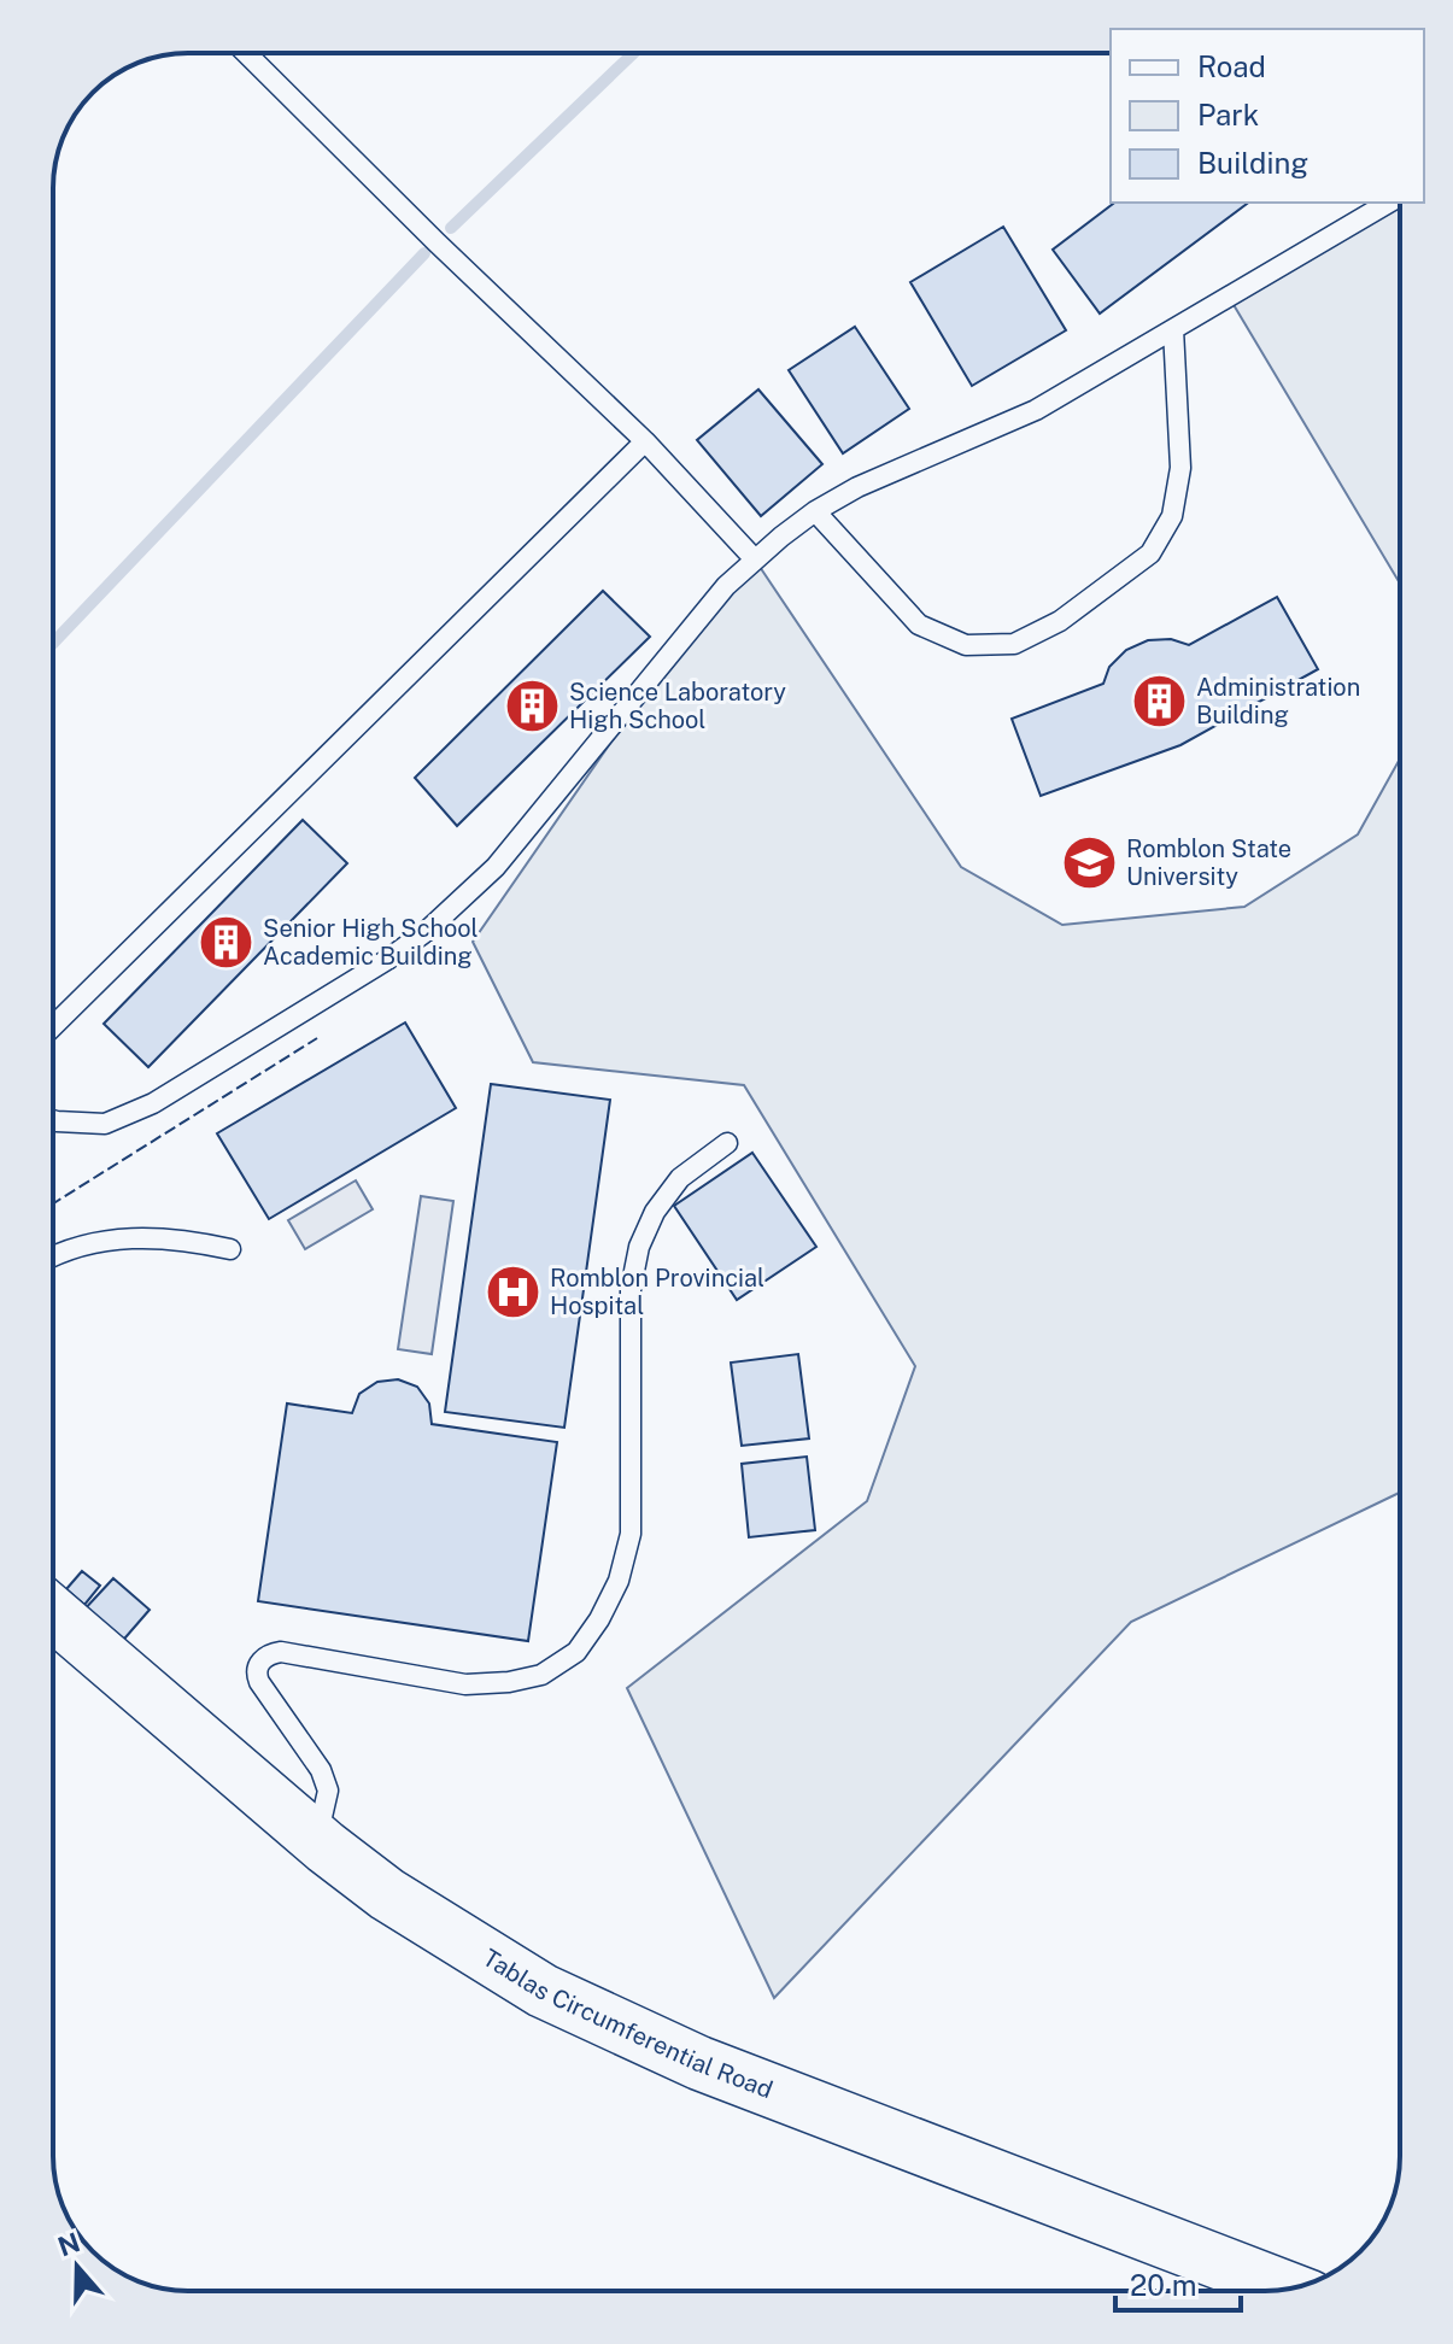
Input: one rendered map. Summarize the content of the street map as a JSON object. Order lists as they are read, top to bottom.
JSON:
{
  "streets": {
    "main road": ["Tablas Circumferential Road"]
  },
  "places": {
    "building": ["Administration Building", "Science Laboratory High School", "Senior High School Academic Building"],
    "school or university": ["Romblon State University"],
    "hospital": ["Romblon Provincial Hospital"]
  },
  "legend": ["Road", "Park", "Building"],
  "scale_bar": "20 m",
  "north": "top"
}
